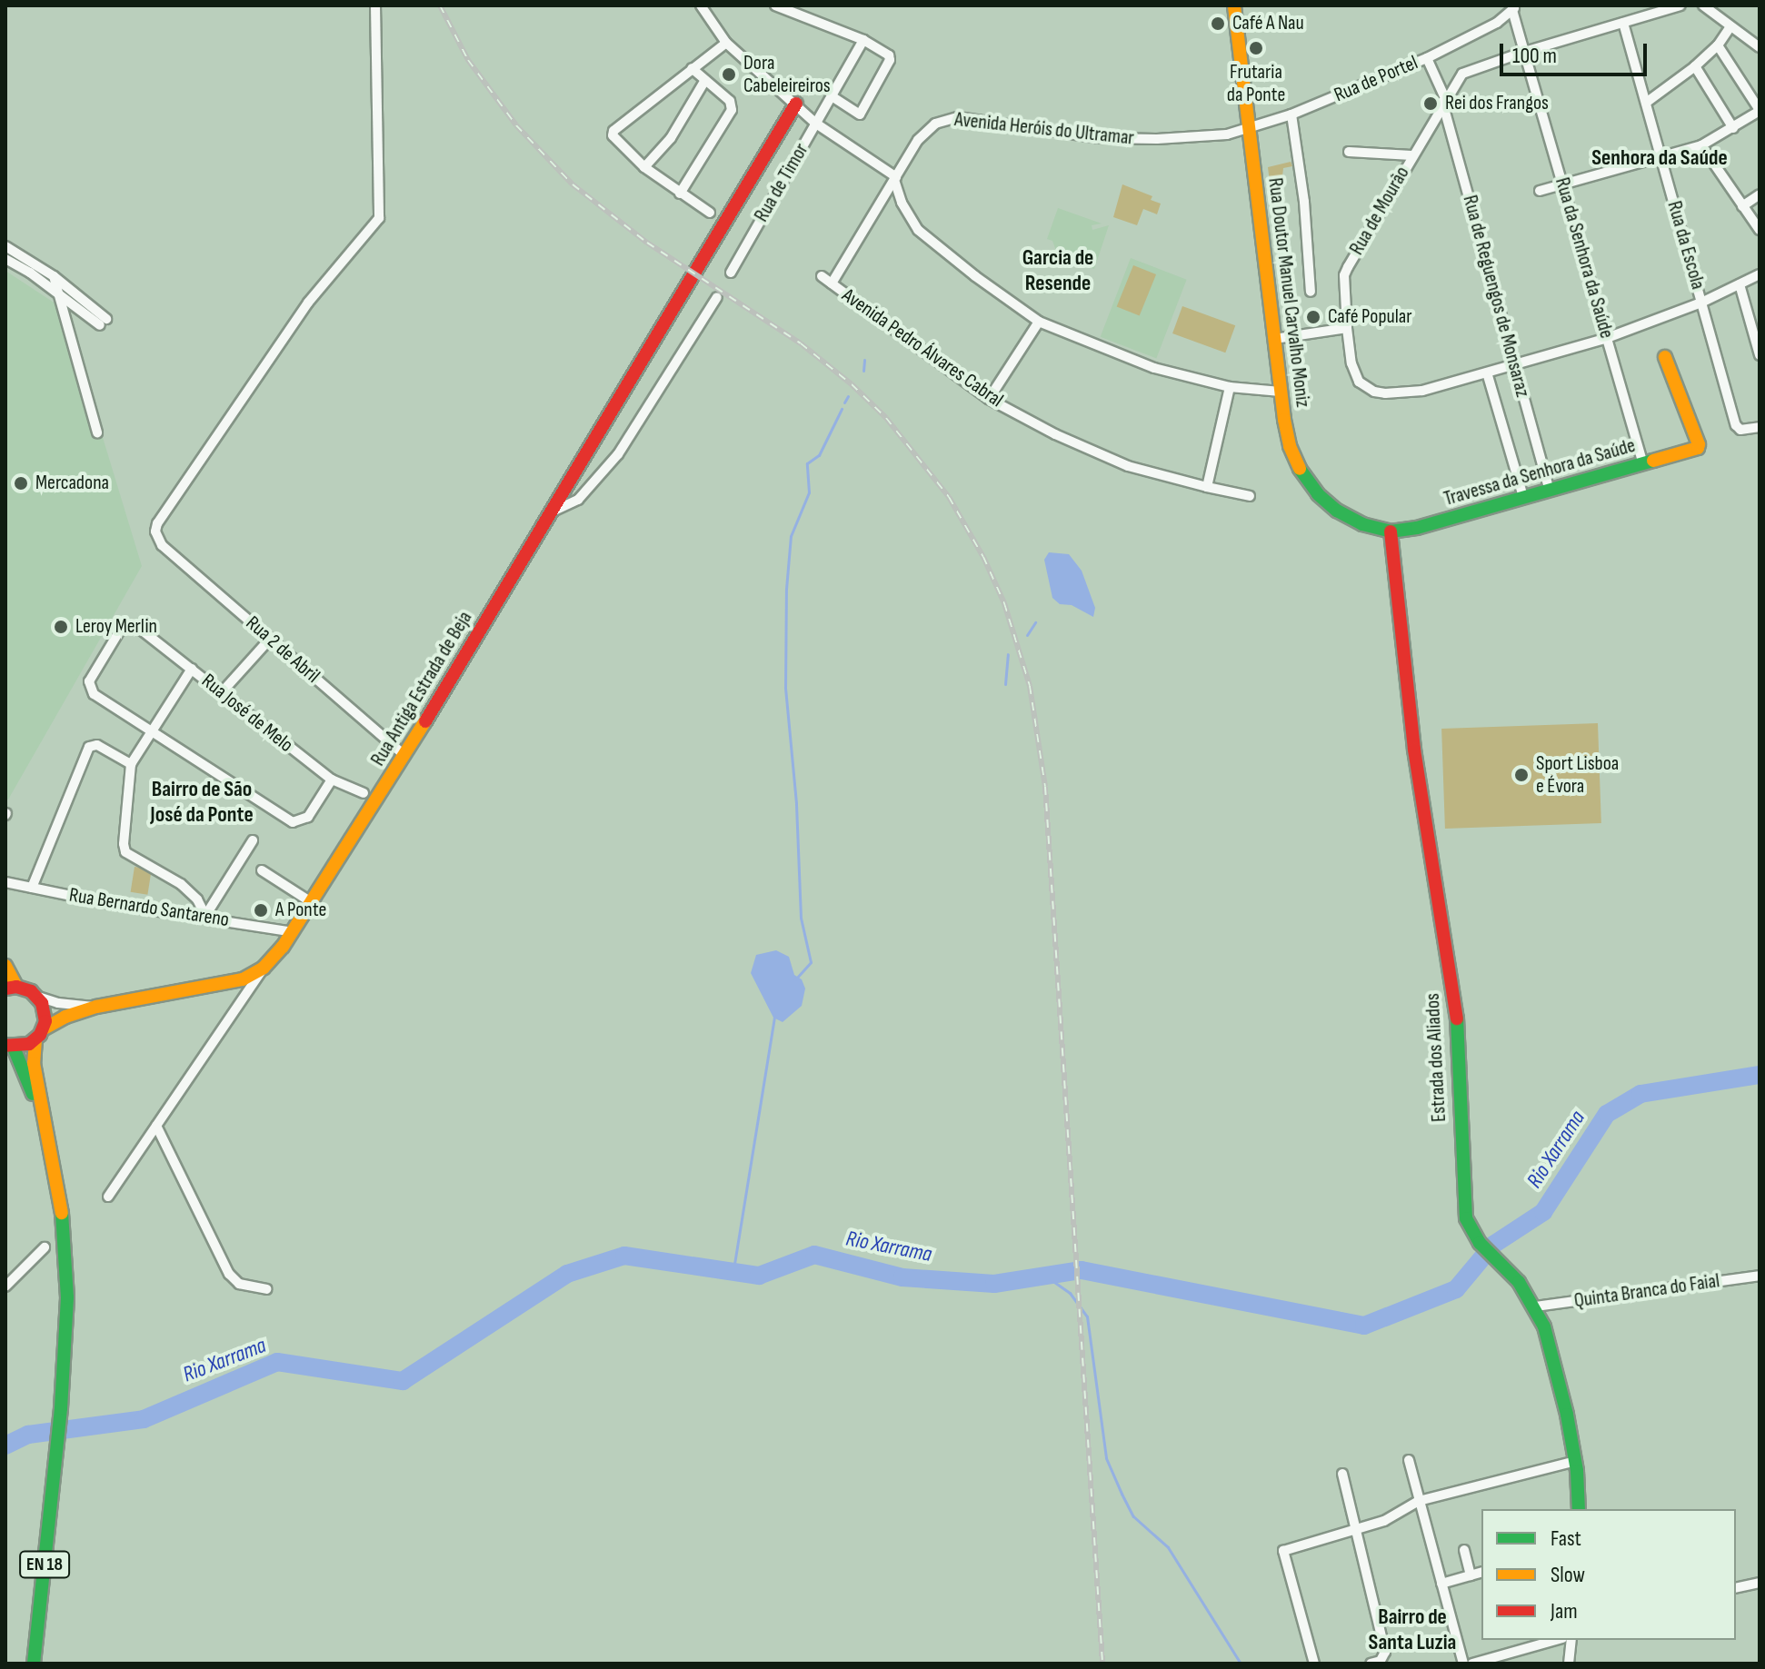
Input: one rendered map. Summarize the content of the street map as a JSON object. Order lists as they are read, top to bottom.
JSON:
{
  "streets": {
    "street": [
      "Rua de Portel",
      "Avenida Heróis do Ultramar",
      "Rua de Timor",
      "Rua de Mourão",
      "Rua da Escola",
      "Rua da Senhora da Saúde",
      "Rua Doutor Manuel Carvalho Moniz",
      "Rua de Reguengos de Monsaraz",
      "Avenida Pedro Álvares Cabral",
      "Travessa da Senhora da Saúde",
      "Rua 2 de Abril",
      "Rua Antiga Estrada de Beja",
      "Rua José de Melo",
      "Rua Bernardo Santareno",
      "Estrada dos Aliados",
      "Quinta Branca do Faial",
      "EN 18"
    ]
  },
  "crossings": [
    ["Rua de Portel", "Avenida Heróis do Ultramar"],
    ["Rua de Portel", "Rua da Senhora da Saúde"],
    ["Rua de Portel", "Rua Doutor Manuel Carvalho Moniz"],
    ["Rua de Portel", "Rua de Reguengos de Monsaraz"],
    ["Avenida Heróis do Ultramar", "Rua Doutor Manuel Carvalho Moniz"],
    ["Avenida Heróis do Ultramar", "Avenida Pedro Álvares Cabral"],
    ["Rua de Mourão", "Rua da Escola"],
    ["Rua de Mourão", "Rua da Senhora da Saúde"],
    ["Rua de Mourão", "Rua de Reguengos de Monsaraz"],
    ["Rua da Senhora da Saúde", "Travessa da Senhora da Saúde"],
    ["Rua Doutor Manuel Carvalho Moniz", "Travessa da Senhora da Saúde"],
    ["Rua Doutor Manuel Carvalho Moniz", "Estrada dos Aliados"],
    ["Rua de Reguengos de Monsaraz", "Travessa da Senhora da Saúde"],
    ["Travessa da Senhora da Saúde", "Estrada dos Aliados"],
    ["Rua 2 de Abril", "Rua Antiga Estrada de Beja"],
    ["Rua Antiga Estrada de Beja", "Rua Bernardo Santareno"],
    ["Estrada dos Aliados", "Quinta Branca do Faial"]
  ],
  "districts": [
    "Senhora da Saúde",
    "Garcia de Resende",
    "Bairro de São José da Ponte",
    "Bairro de Santa Luzia"
  ],
  "water": ["Rio Xarrama"],
  "places": [
    "Café A Nau",
    "Frutaria da Ponte",
    "Dora Cabeleireiros",
    "Rei dos Frangos",
    "Café Popular",
    "Mercadona",
    "Leroy Merlin",
    "Sport Lisboa e Évora",
    "A Ponte"
  ],
  "legend": ["Fast", "Slow", "Jam"],
  "scale_bar": "100 m"
}
